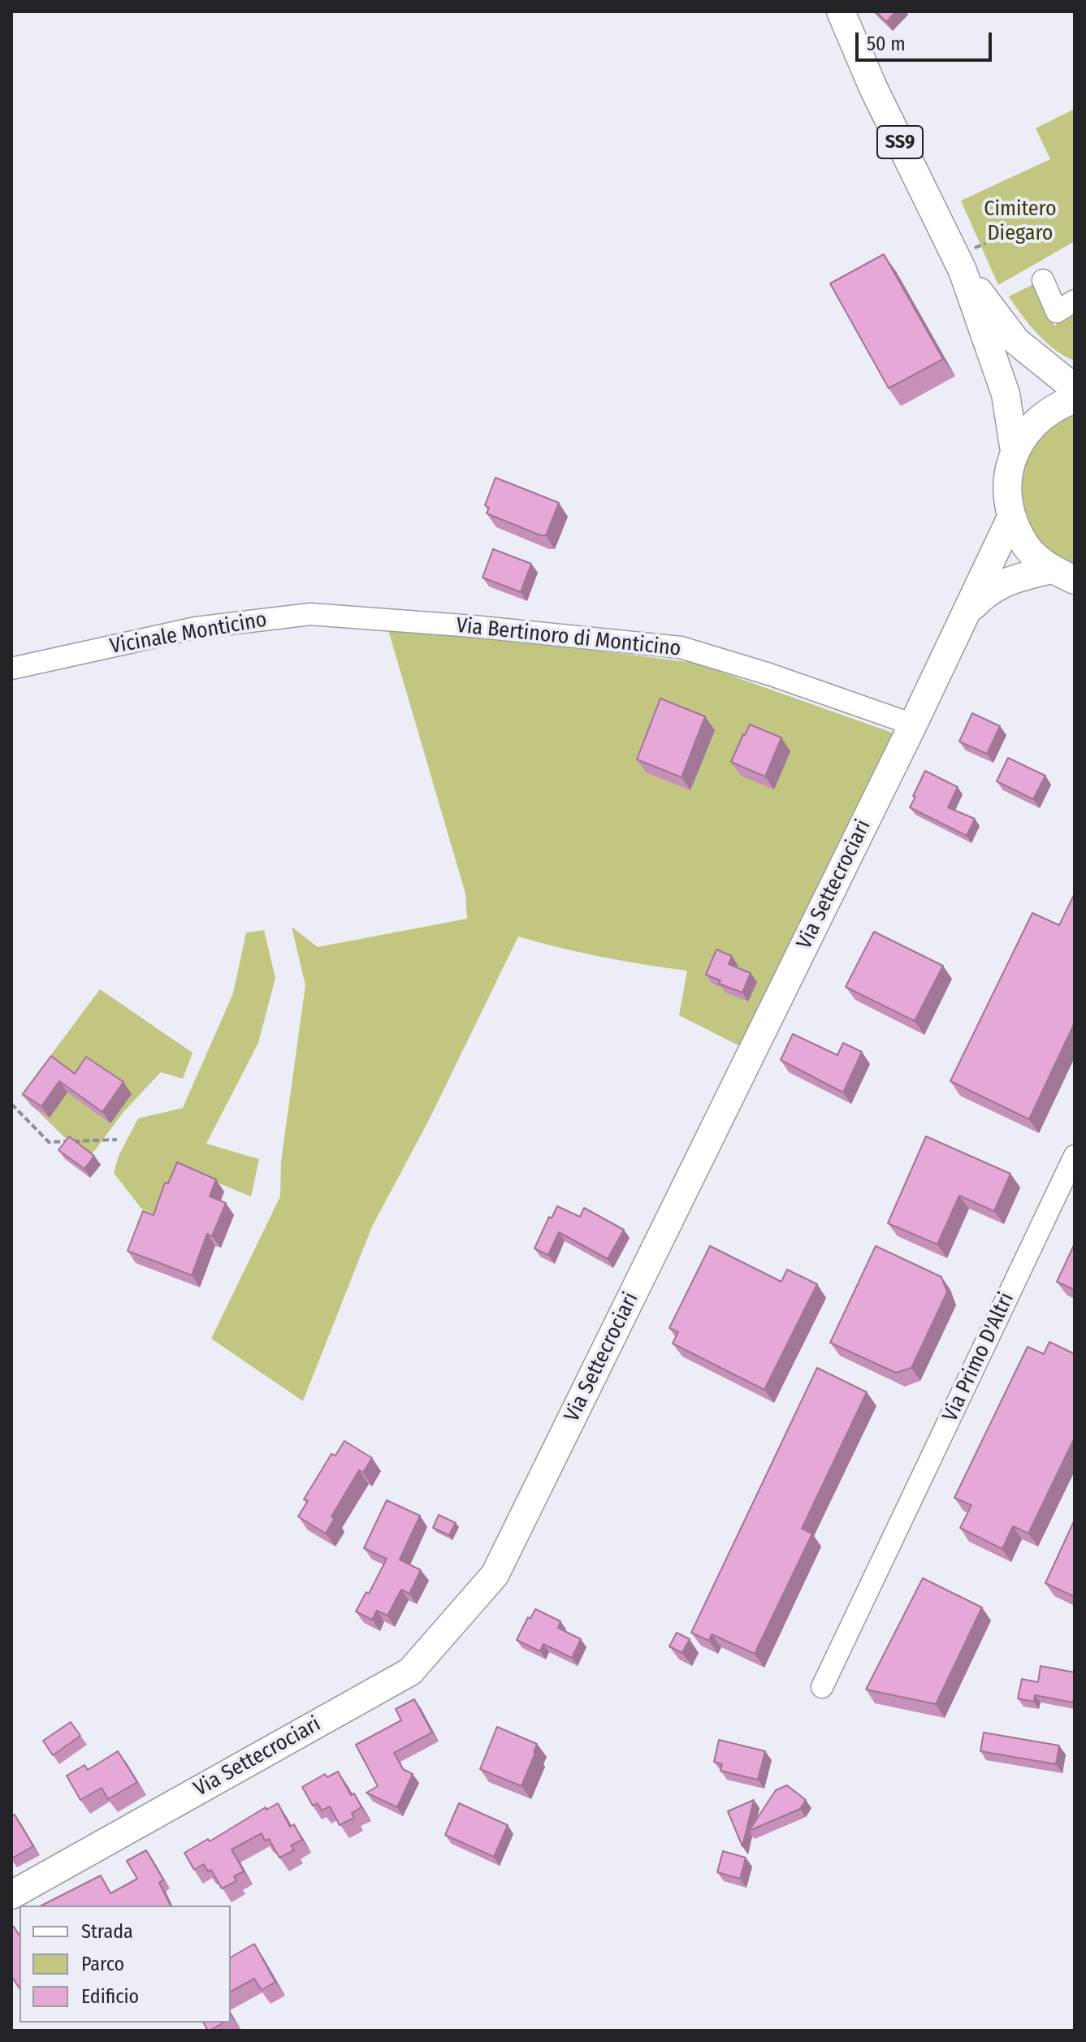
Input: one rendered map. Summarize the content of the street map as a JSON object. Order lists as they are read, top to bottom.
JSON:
{
  "streets": {
    "main road": ["SS9", "Via Settecrociari"],
    "street": ["Vicinale Monticino", "Via Bertinoro di Monticino", "Via Primo D'Altri"]
  },
  "crossings": [
    ["Vicinale Monticino", "Via Bertinoro di Monticino"],
    ["Via Bertinoro di Monticino", "Via Settecrociari"]
  ],
  "parks": ["Cimitero Diegaro"],
  "legend": ["Strada", "Parco", "Edificio"],
  "scale_bar": "50 m"
}
